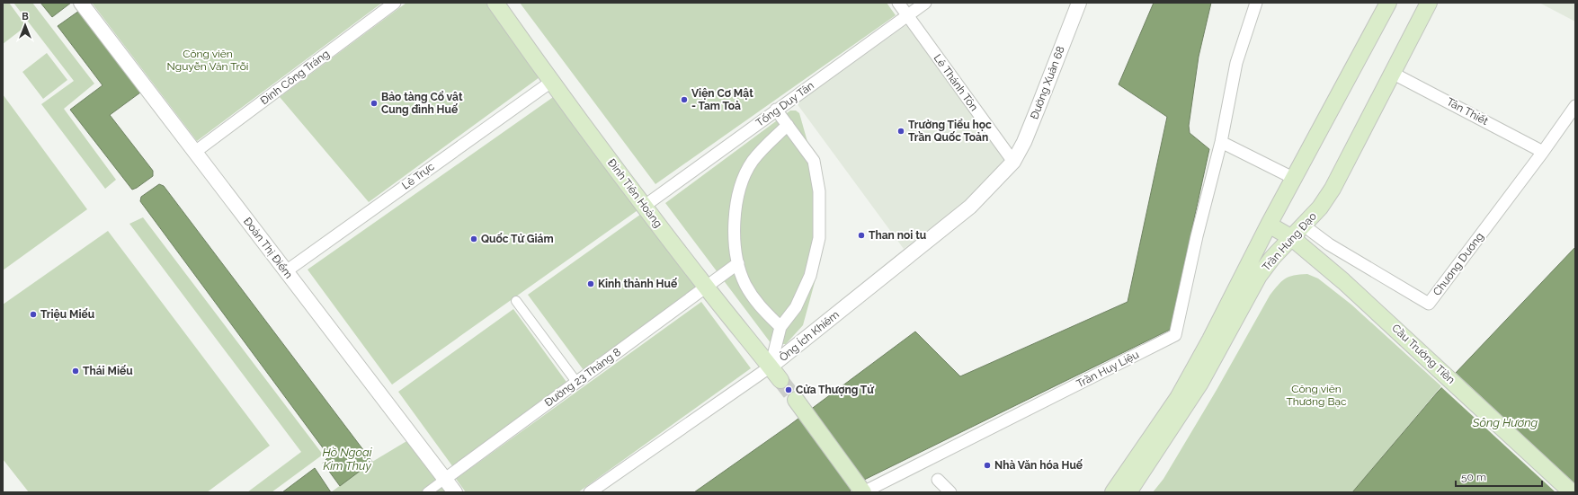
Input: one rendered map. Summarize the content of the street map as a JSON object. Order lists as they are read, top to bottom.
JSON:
{
  "streets": {
    "main road": ["Đinh Tiên Hoàng", "Trần Hưng Đạo", "Cầu Trường Tiền"],
    "street": [
      "Đinh Công Tráng",
      "Lê Thánh Tôn",
      "Đường Xuân 68",
      "Tống Duy Tân",
      "Tân Thiết",
      "Lê Trực",
      "Đoàn Thị Điểm",
      "Chương Dương",
      "Ông Ích Khiêm",
      "Trần Huy Liệu",
      "Đường 23 Tháng 8"
    ]
  },
  "crossings": [
    ["Đinh Công Tráng", "Đoàn Thị Điểm"],
    ["Lê Thánh Tôn", "Đường Xuân 68"],
    ["Lê Thánh Tôn", "Tống Duy Tân"],
    ["Lê Thánh Tôn", "Ông Ích Khiêm"],
    ["Đường Xuân 68", "Ông Ích Khiêm"],
    ["Tống Duy Tân", "Đinh Tiên Hoàng"],
    ["Tân Thiết", "Trần Hưng Đạo"],
    ["Tân Thiết", "Chương Dương"],
    ["Lê Trực", "Đinh Tiên Hoàng"],
    ["Lê Trực", "Đoàn Thị Điểm"],
    ["Đinh Tiên Hoàng", "Ông Ích Khiêm"],
    ["Đinh Tiên Hoàng", "Đường 23 Tháng 8"],
    ["Trần Hưng Đạo", "Chương Dương"],
    ["Trần Hưng Đạo", "Cầu Trường Tiền"],
    ["Đoàn Thị Điểm", "Đường 23 Tháng 8"]
  ],
  "water": ["Sông Hương", "Hồ Ngoại Kim Thuỷ"],
  "parks": ["Công viên Nguyễn Văn Trỗi", "Công viên Thương Bạc"],
  "places": [
    "Viện Cơ Mật - Tam Toà",
    "Bảo tàng Cổ vật Cung đình Huế",
    "Trường Tiểu học Trần Quốc Toản",
    "Than noi tu",
    "Quốc Tử Giám",
    "Kinh thành Huế",
    "Triệu Miếu",
    "Thái Miếu",
    "Cửa Thượng Tứ",
    "Nhà Văn hóa Huế"
  ],
  "scale_bar": "50 m",
  "north": "top"
}
